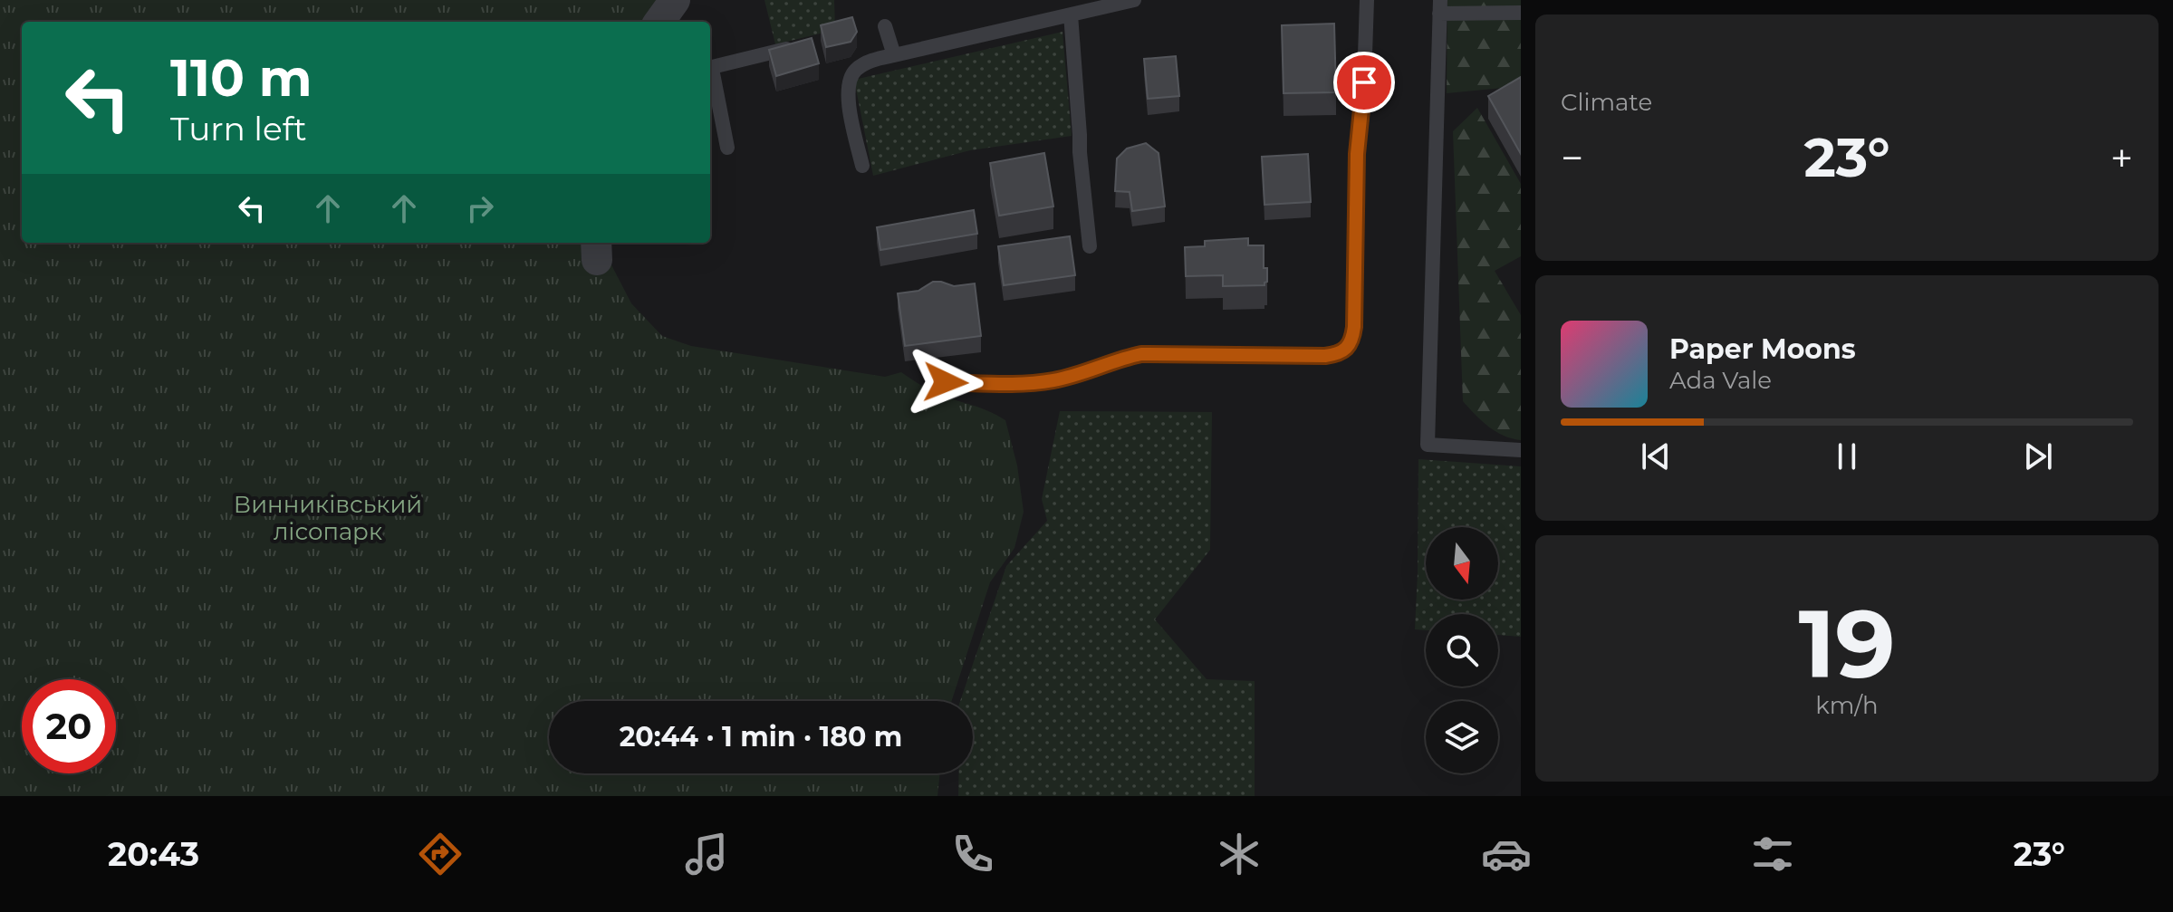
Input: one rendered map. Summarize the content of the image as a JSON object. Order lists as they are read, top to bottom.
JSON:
{
  "parks": ["Винниківський лісопарк"],
  "north": "bottom",
  "page": {
    "tile": [
      "Climate",
      ["19", "km/h"]
    ],
    "turn": ["110 m", "Turn left"],
    "heat": ["−", "23°", "+"],
    "song": ["Paper Moons", "Ada Vale"],
    "limit": "20",
    "trip": "20:44 · 1 min · 180 m",
    "tabs": ["20:43", "23°"]
  }
}
